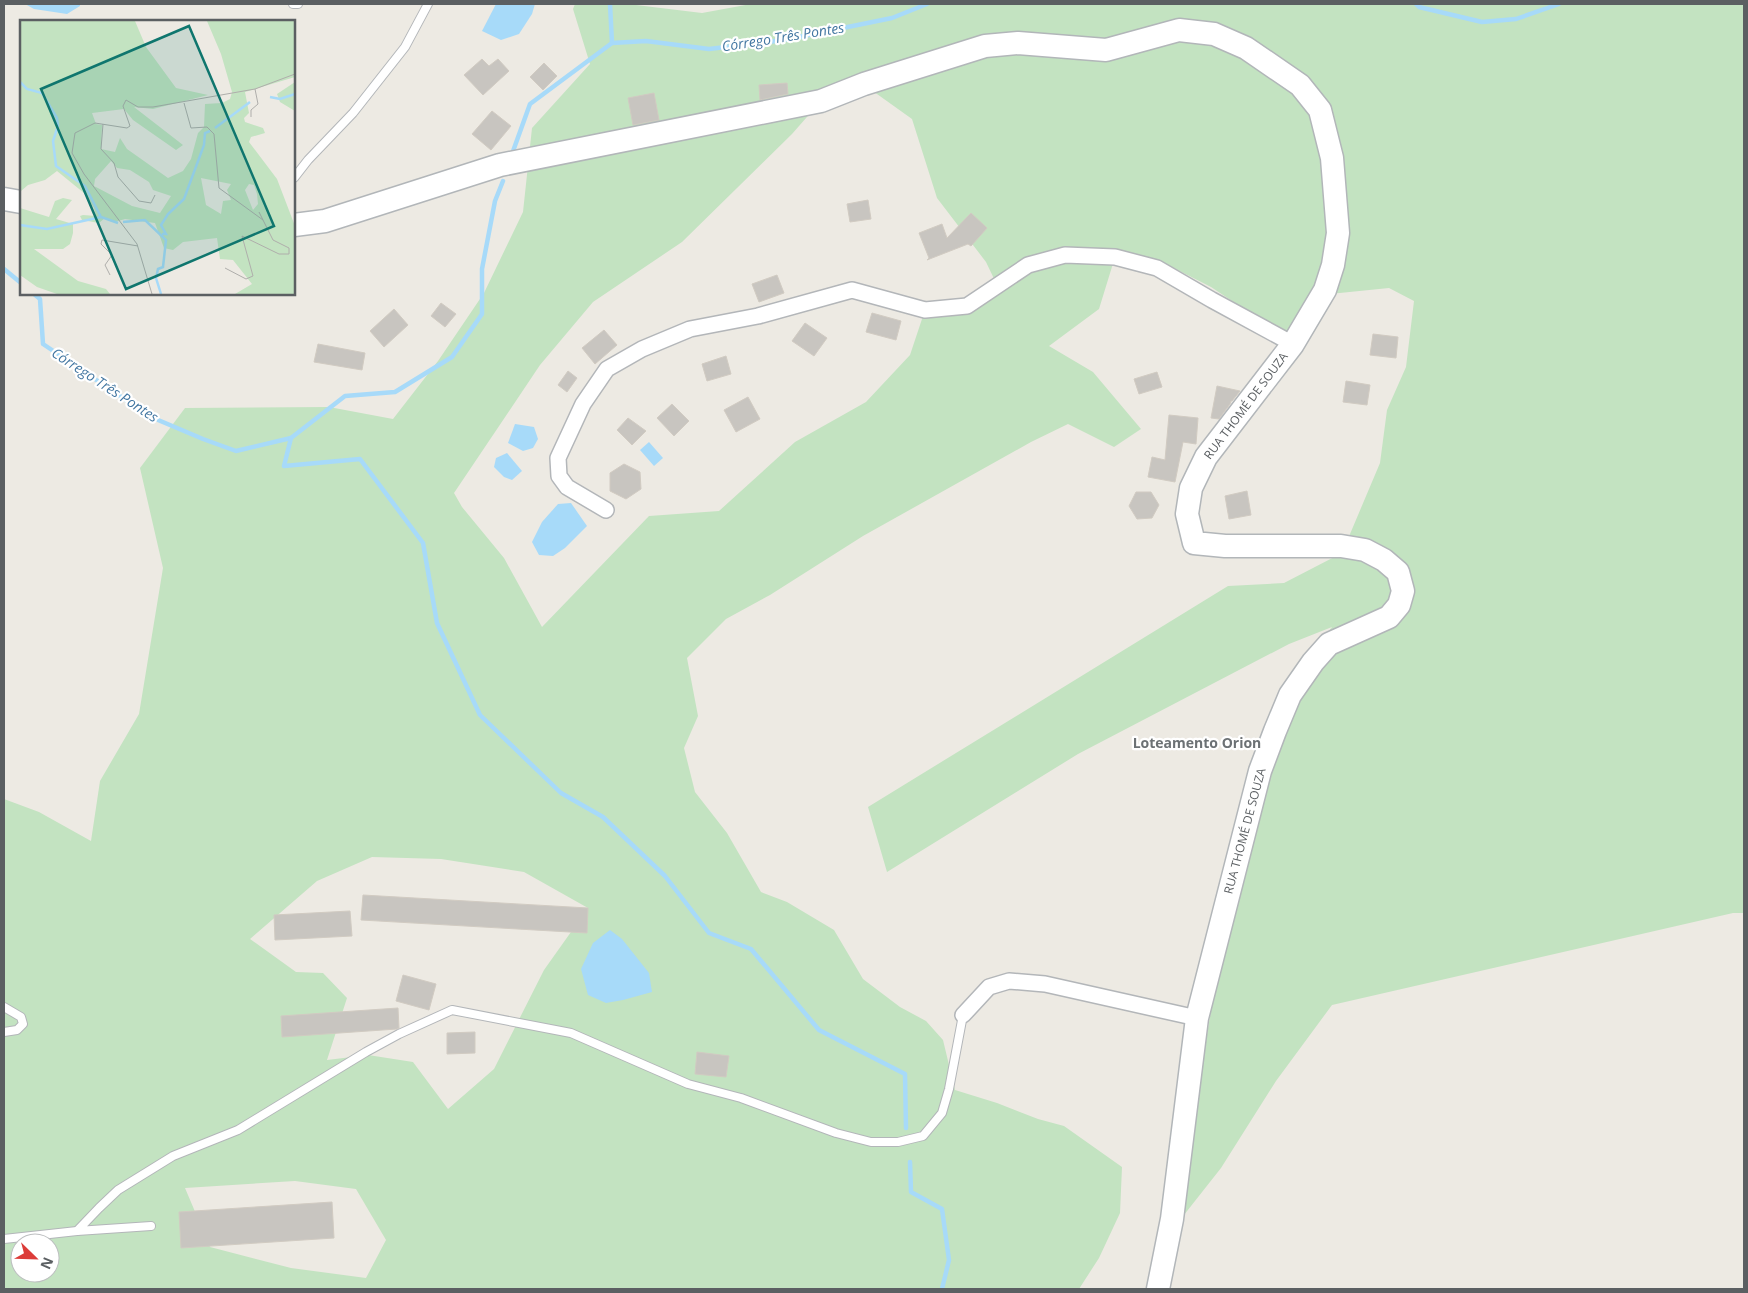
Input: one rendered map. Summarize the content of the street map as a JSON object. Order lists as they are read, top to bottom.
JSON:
{
  "streets": {
    "street": ["RUA THOMÉ DE SOUZA"]
  },
  "districts": ["Loteamento Orion"],
  "water": ["Córrego Três Pontes"],
  "north": "bottom right"
}
